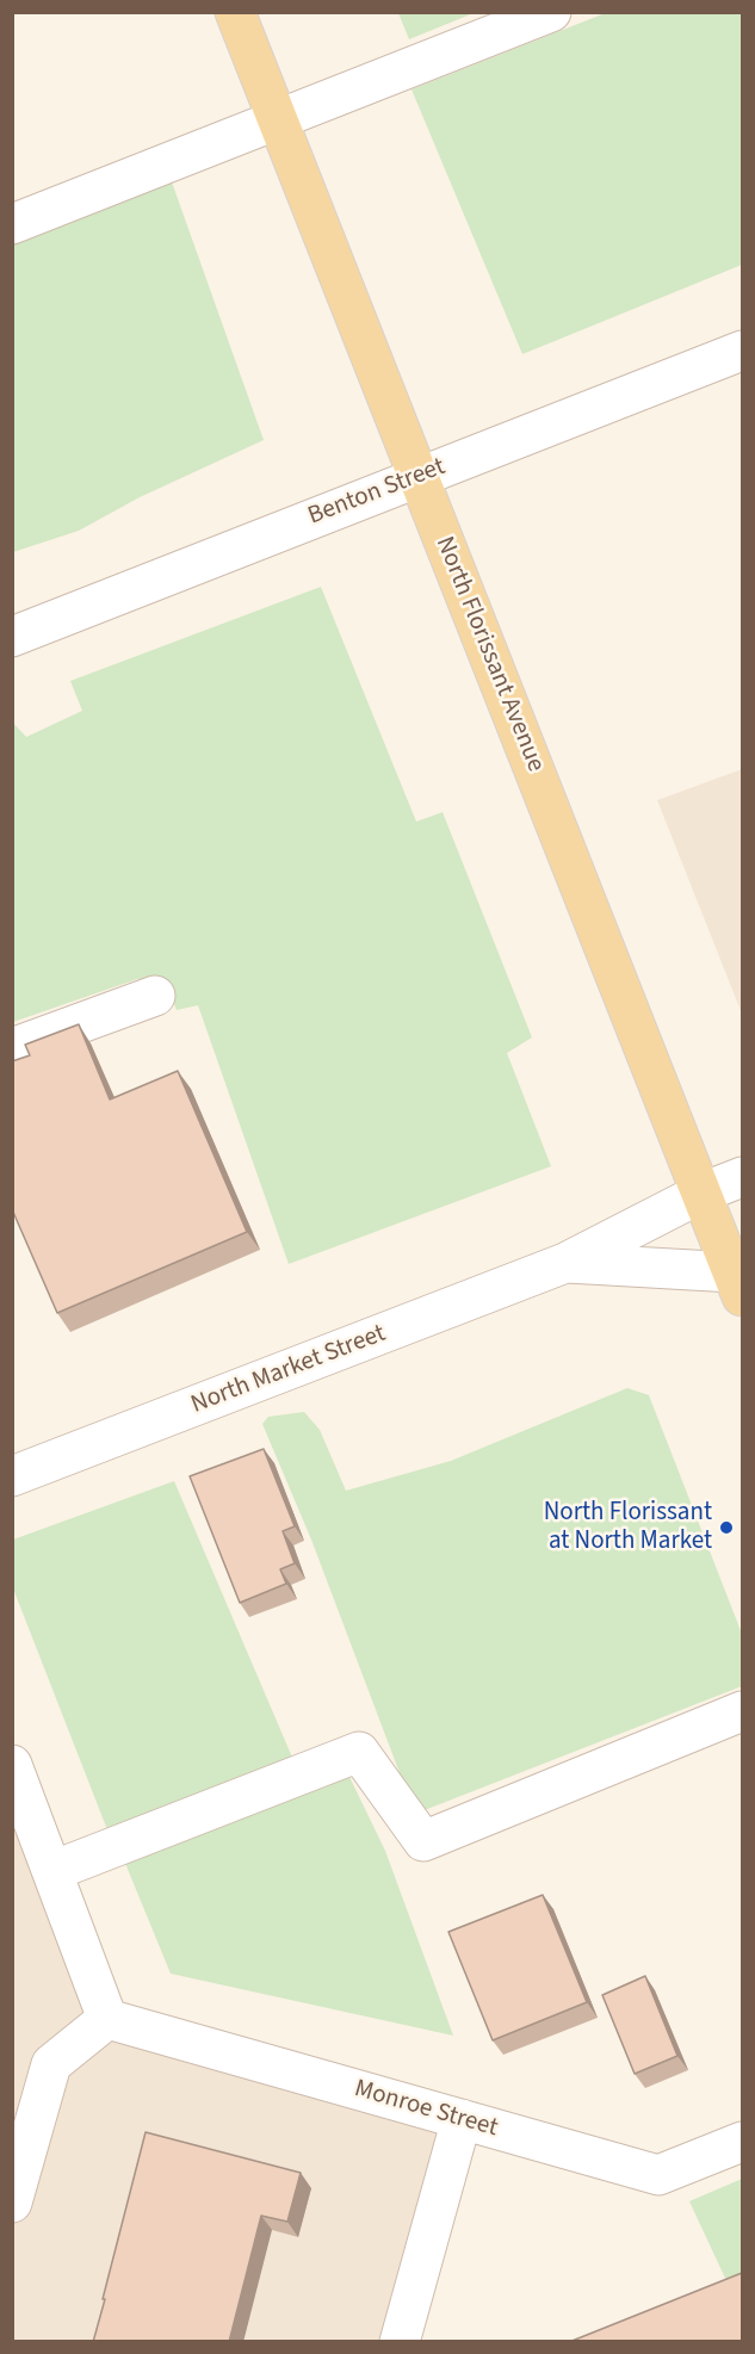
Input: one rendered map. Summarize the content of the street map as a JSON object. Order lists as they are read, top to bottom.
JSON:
{
  "streets": {
    "main road": ["North Florissant Avenue"],
    "street": ["Benton Street", "North Market Street", "Monroe Street"]
  },
  "crossings": [
    ["Benton Street", "North Florissant Avenue"],
    ["North Florissant Avenue", "North Market Street"]
  ],
  "places": ["North Florissant at North Market"]
}
